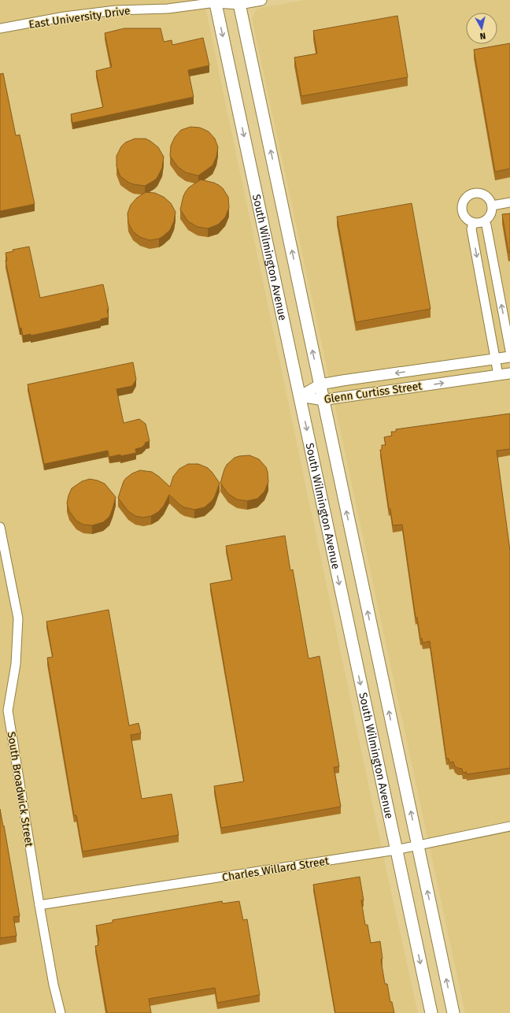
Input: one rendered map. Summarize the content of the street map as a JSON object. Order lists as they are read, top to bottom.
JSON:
{
  "streets": {
    "main road": ["South Wilmington Avenue"],
    "street": [
      "East University Drive",
      "Glenn Curtiss Street",
      "South Broadwick Street",
      "Charles Willard Street"
    ]
  },
  "crossings": [
    ["East University Drive", "South Wilmington Avenue"],
    ["South Wilmington Avenue", "Glenn Curtiss Street"],
    ["South Wilmington Avenue", "Charles Willard Street"],
    ["South Broadwick Street", "Charles Willard Street"]
  ],
  "north": "bottom"
}
